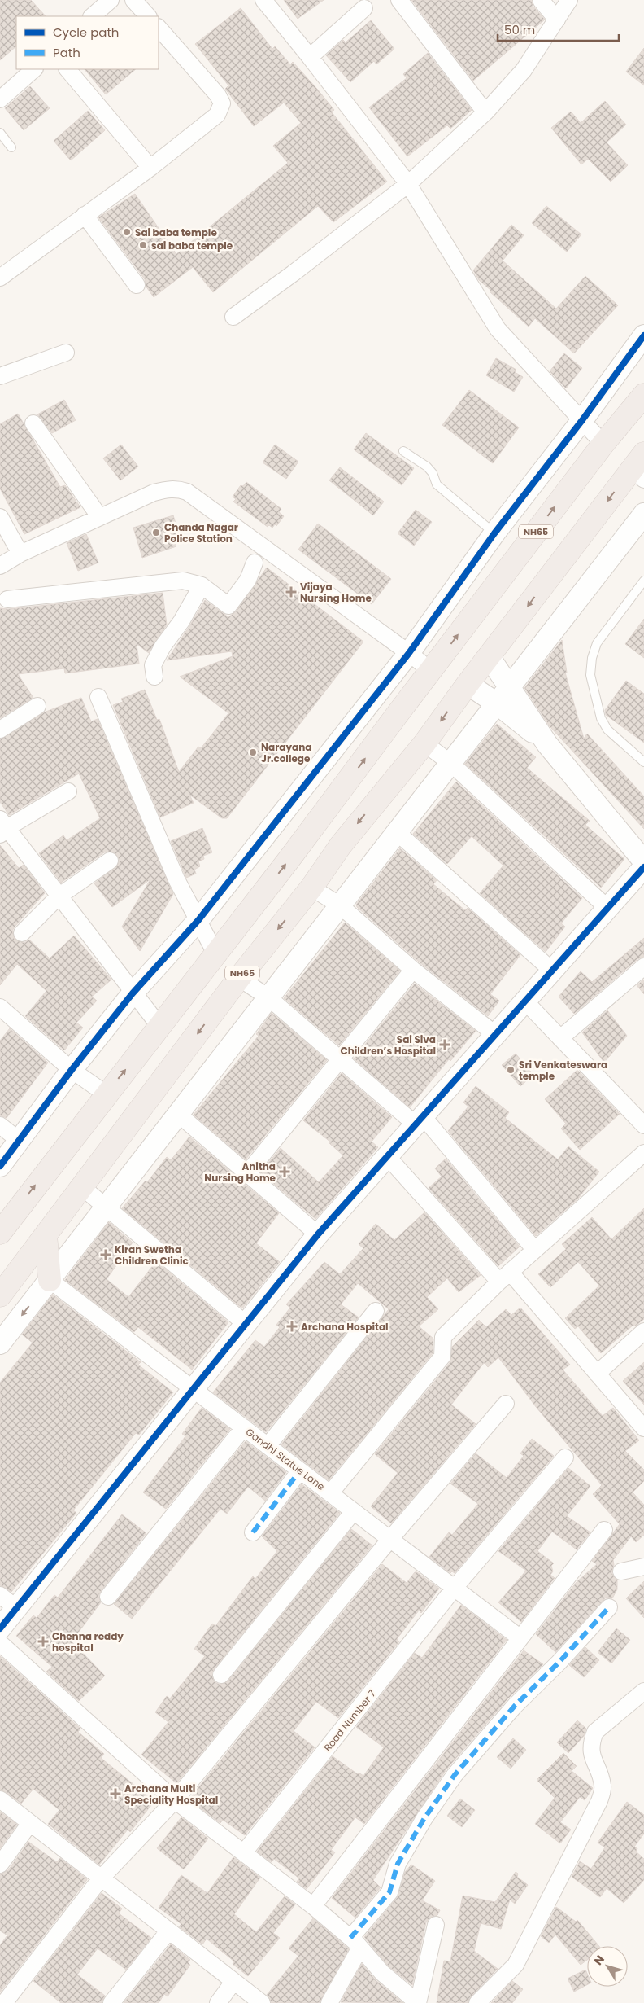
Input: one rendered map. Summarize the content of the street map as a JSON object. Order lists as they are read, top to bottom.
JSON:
{
  "streets": {
    "highway": ["NH65"],
    "street": ["Gandhi Statue Lane", "Road Number 7"]
  },
  "crossings": [
    ["Gandhi Statue Lane", "Road Number 7"]
  ],
  "places": {
    "other": [
      "Sai baba temple",
      "sai baba temple",
      "Chanda Nagar Police Station",
      "Narayana Jr.college",
      "Sri Venkateswara temple"
    ],
    "health": [
      "Vijaya Nursing Home",
      "Sai Siva Children’s Hospital",
      "Anitha Nursing Home",
      "Kiran Swetha Children Clinic",
      "Archana Hospital",
      "Chenna reddy hospital",
      "Archana Multi Speciality Hospital"
    ]
  },
  "legend": ["Cycle path", "Path"],
  "scale_bar": "50 m",
  "north": "top left"
}
